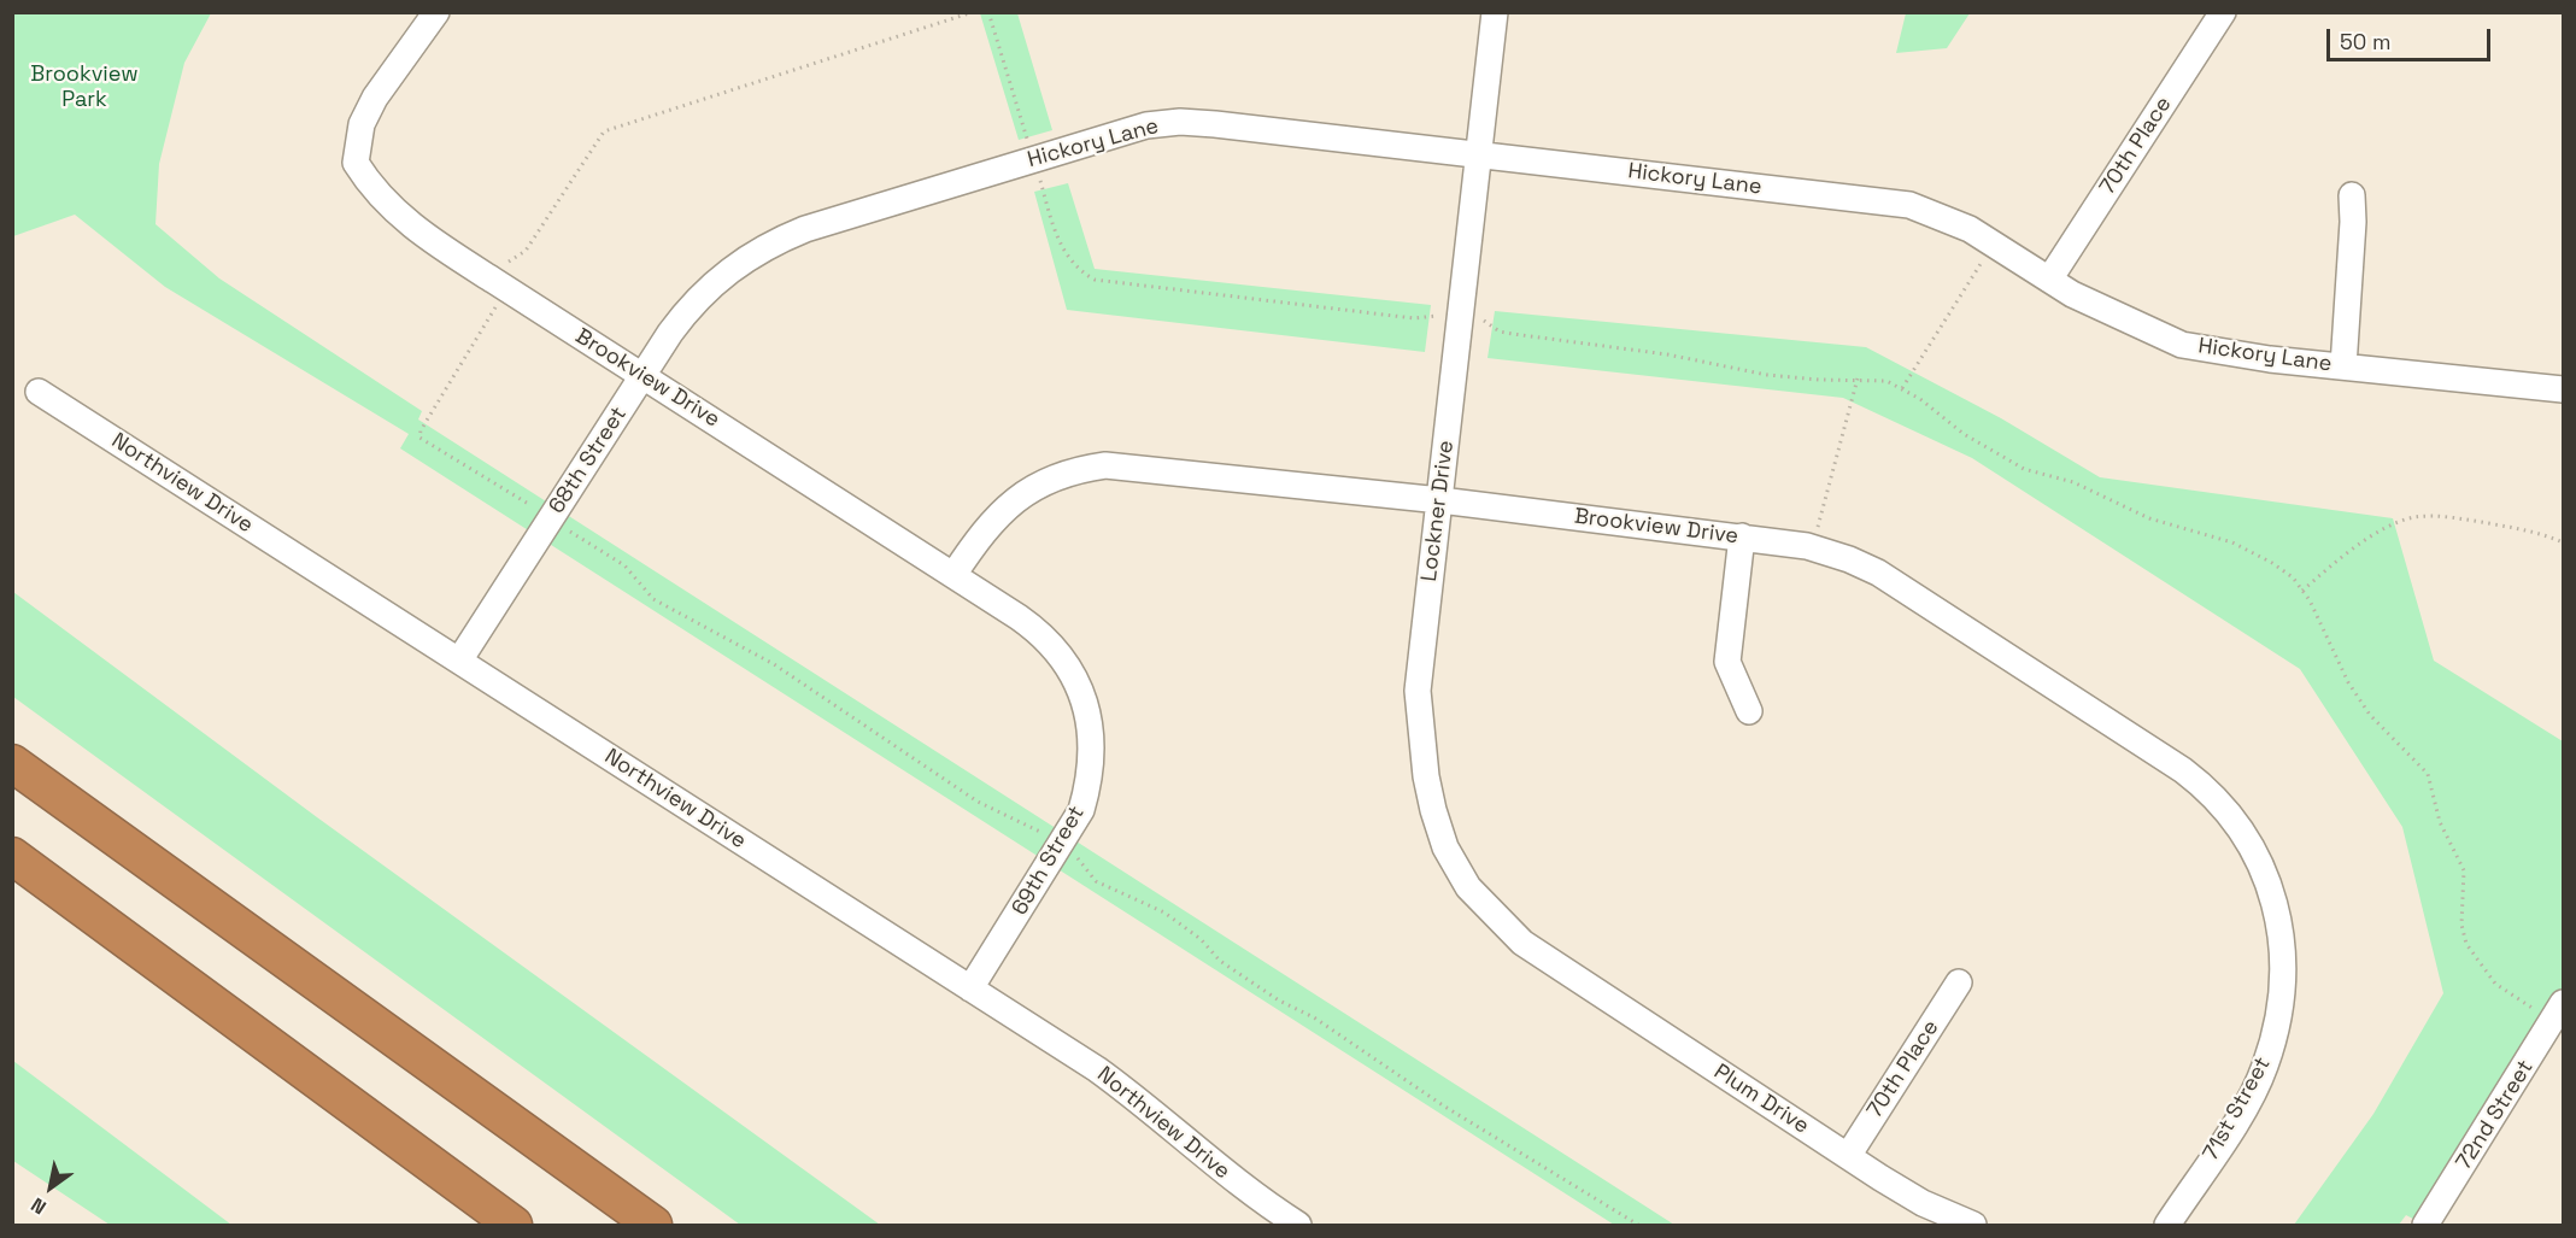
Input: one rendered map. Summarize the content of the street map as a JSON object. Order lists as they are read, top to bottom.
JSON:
{
  "streets": {
    "street": [
      "Hickory Lane",
      "70th Place",
      "Brookview Drive",
      "68th Street",
      "Northview Drive",
      "Lockner Drive",
      "69th Street",
      "Plum Drive",
      "71st Street",
      "72nd Street"
    ]
  },
  "crossings": [
    ["Hickory Lane", "70th Place"],
    ["Hickory Lane", "68th Street"],
    ["Hickory Lane", "Lockner Drive"],
    ["70th Place", "Plum Drive"],
    ["Brookview Drive", "68th Street"],
    ["Brookview Drive", "Lockner Drive"],
    ["Brookview Drive", "69th Street"],
    ["Brookview Drive", "71st Street"],
    ["68th Street", "Northview Drive"],
    ["Northview Drive", "69th Street"],
    ["Lockner Drive", "Plum Drive"]
  ],
  "parks": ["Brookview Park"],
  "scale_bar": "50 m",
  "north": "bottom left"
}
